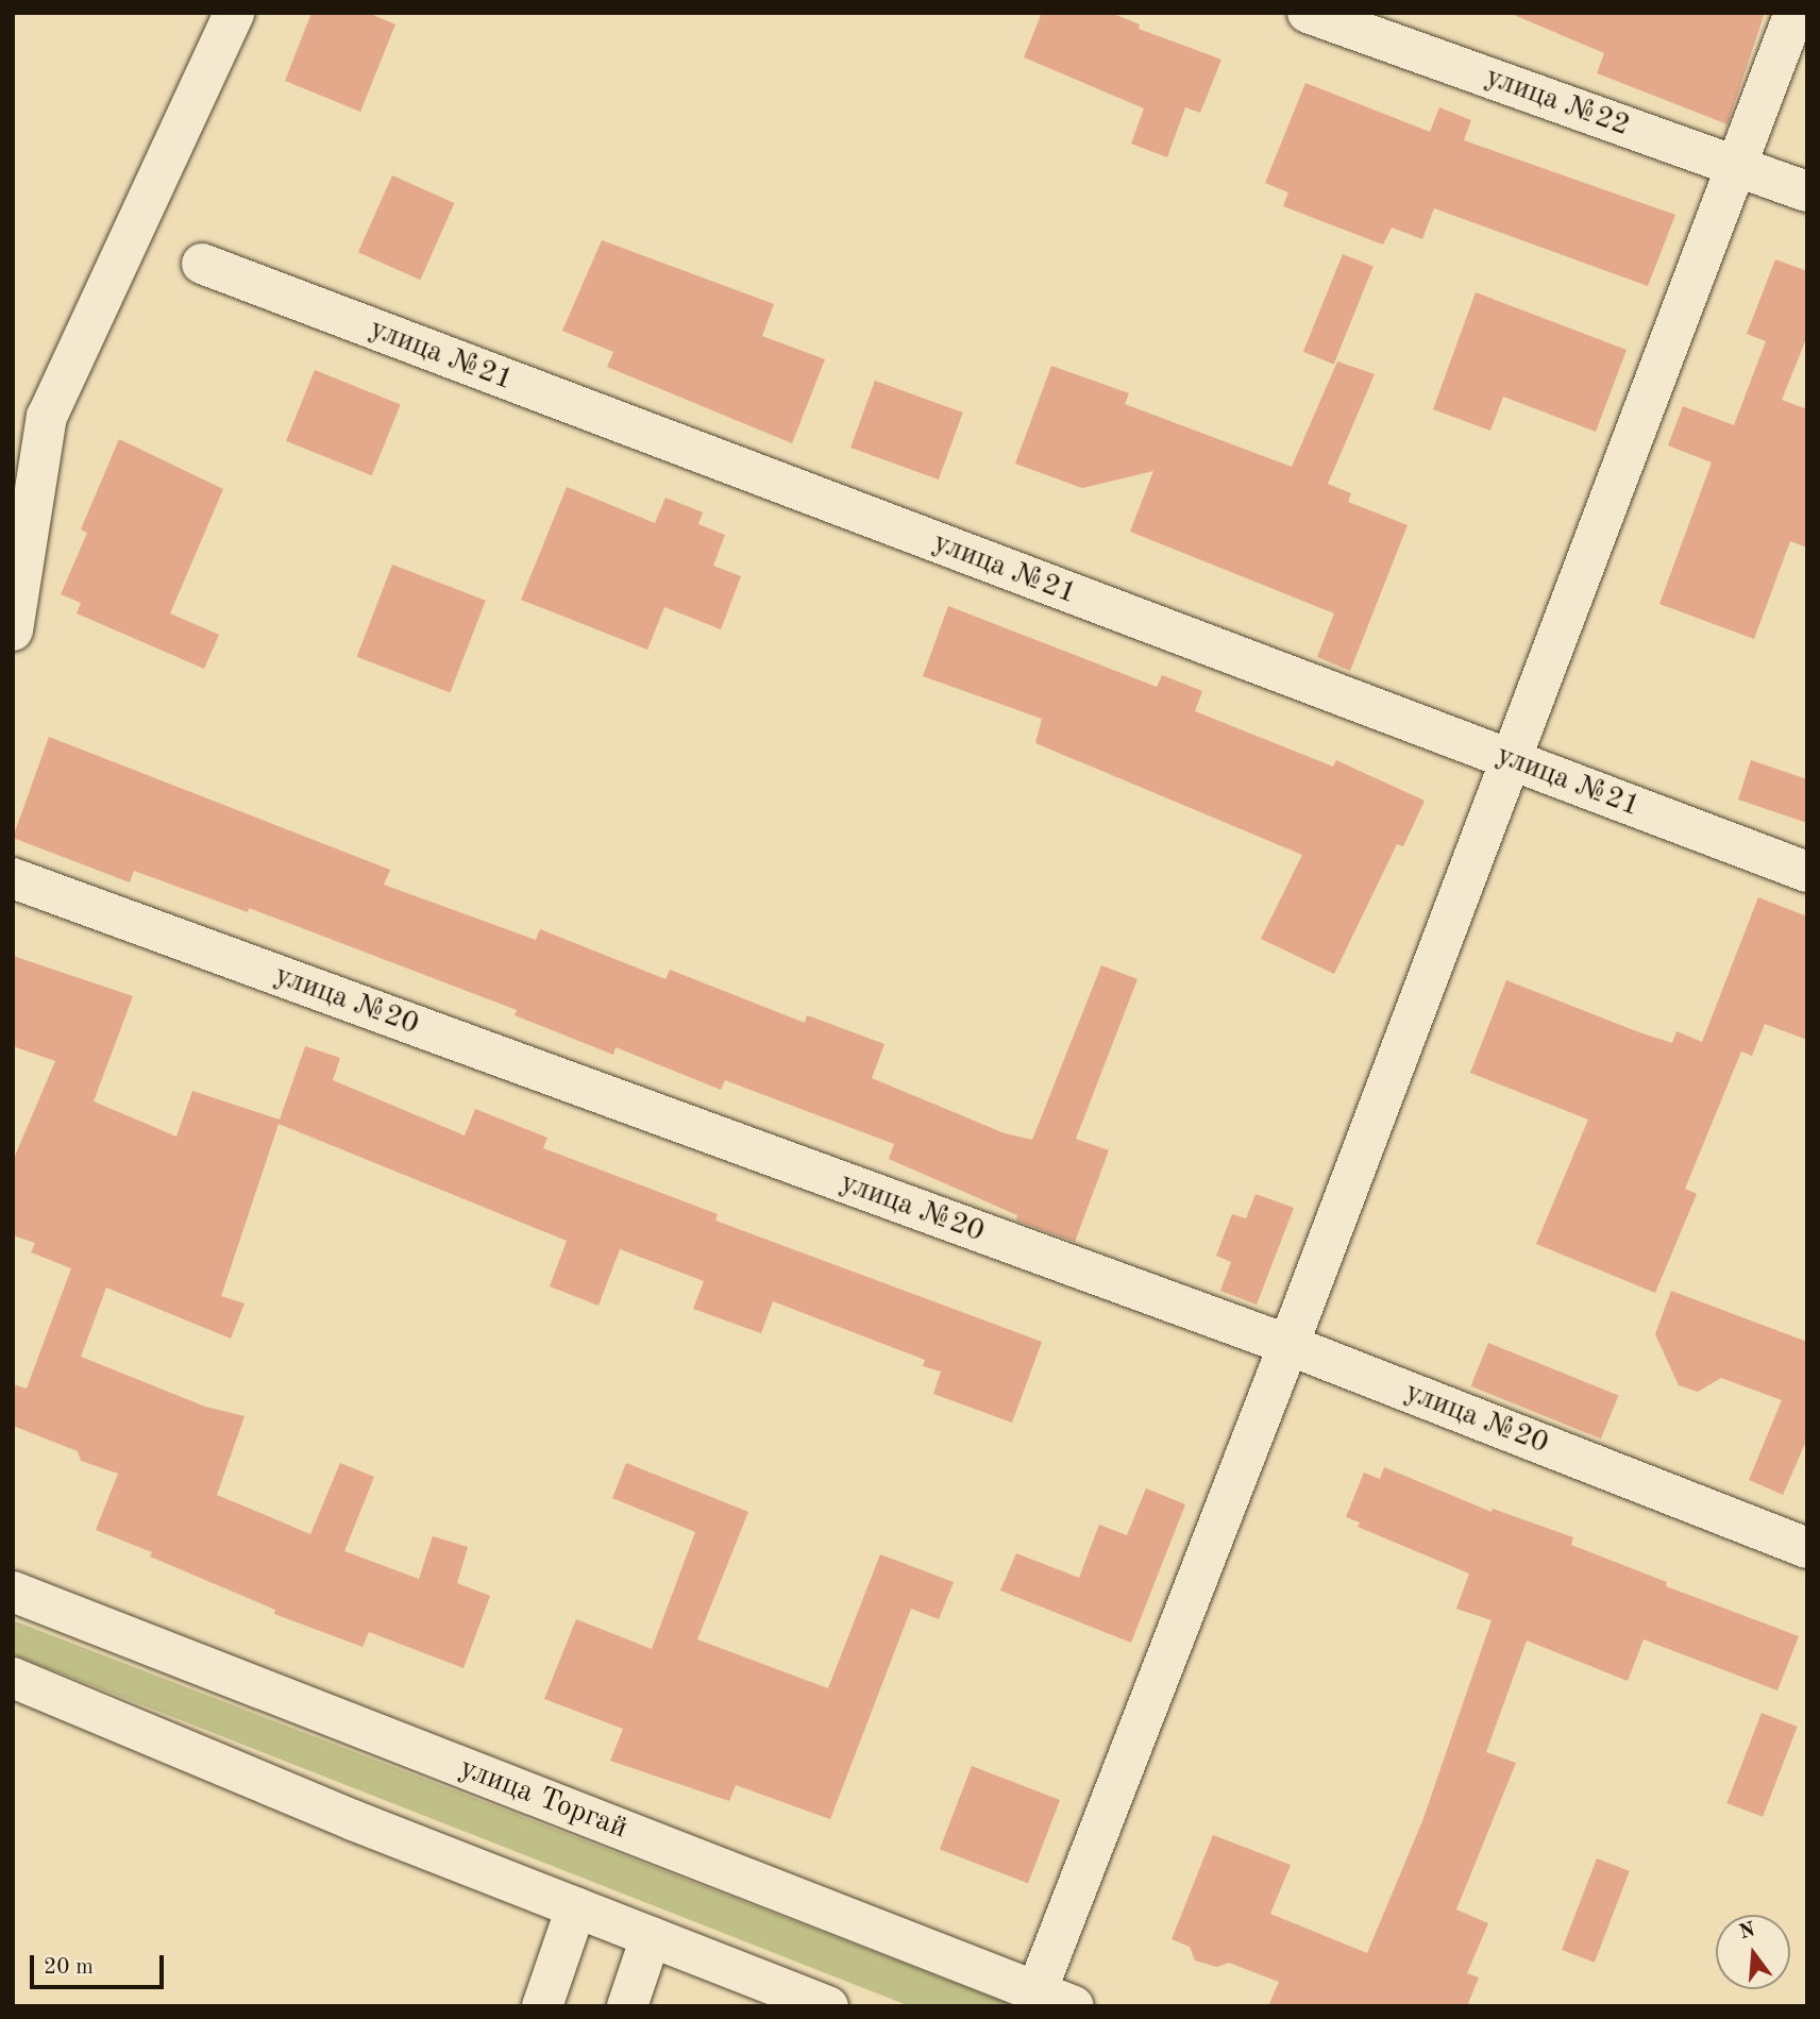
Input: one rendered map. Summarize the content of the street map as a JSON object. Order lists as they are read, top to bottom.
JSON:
{
  "streets": {
    "street": [
      "улица №22",
      "улица №21",
      "улица №20",
      "улица Торгай"
    ]
  },
  "scale_bar": "20 m",
  "north": "top"
}
